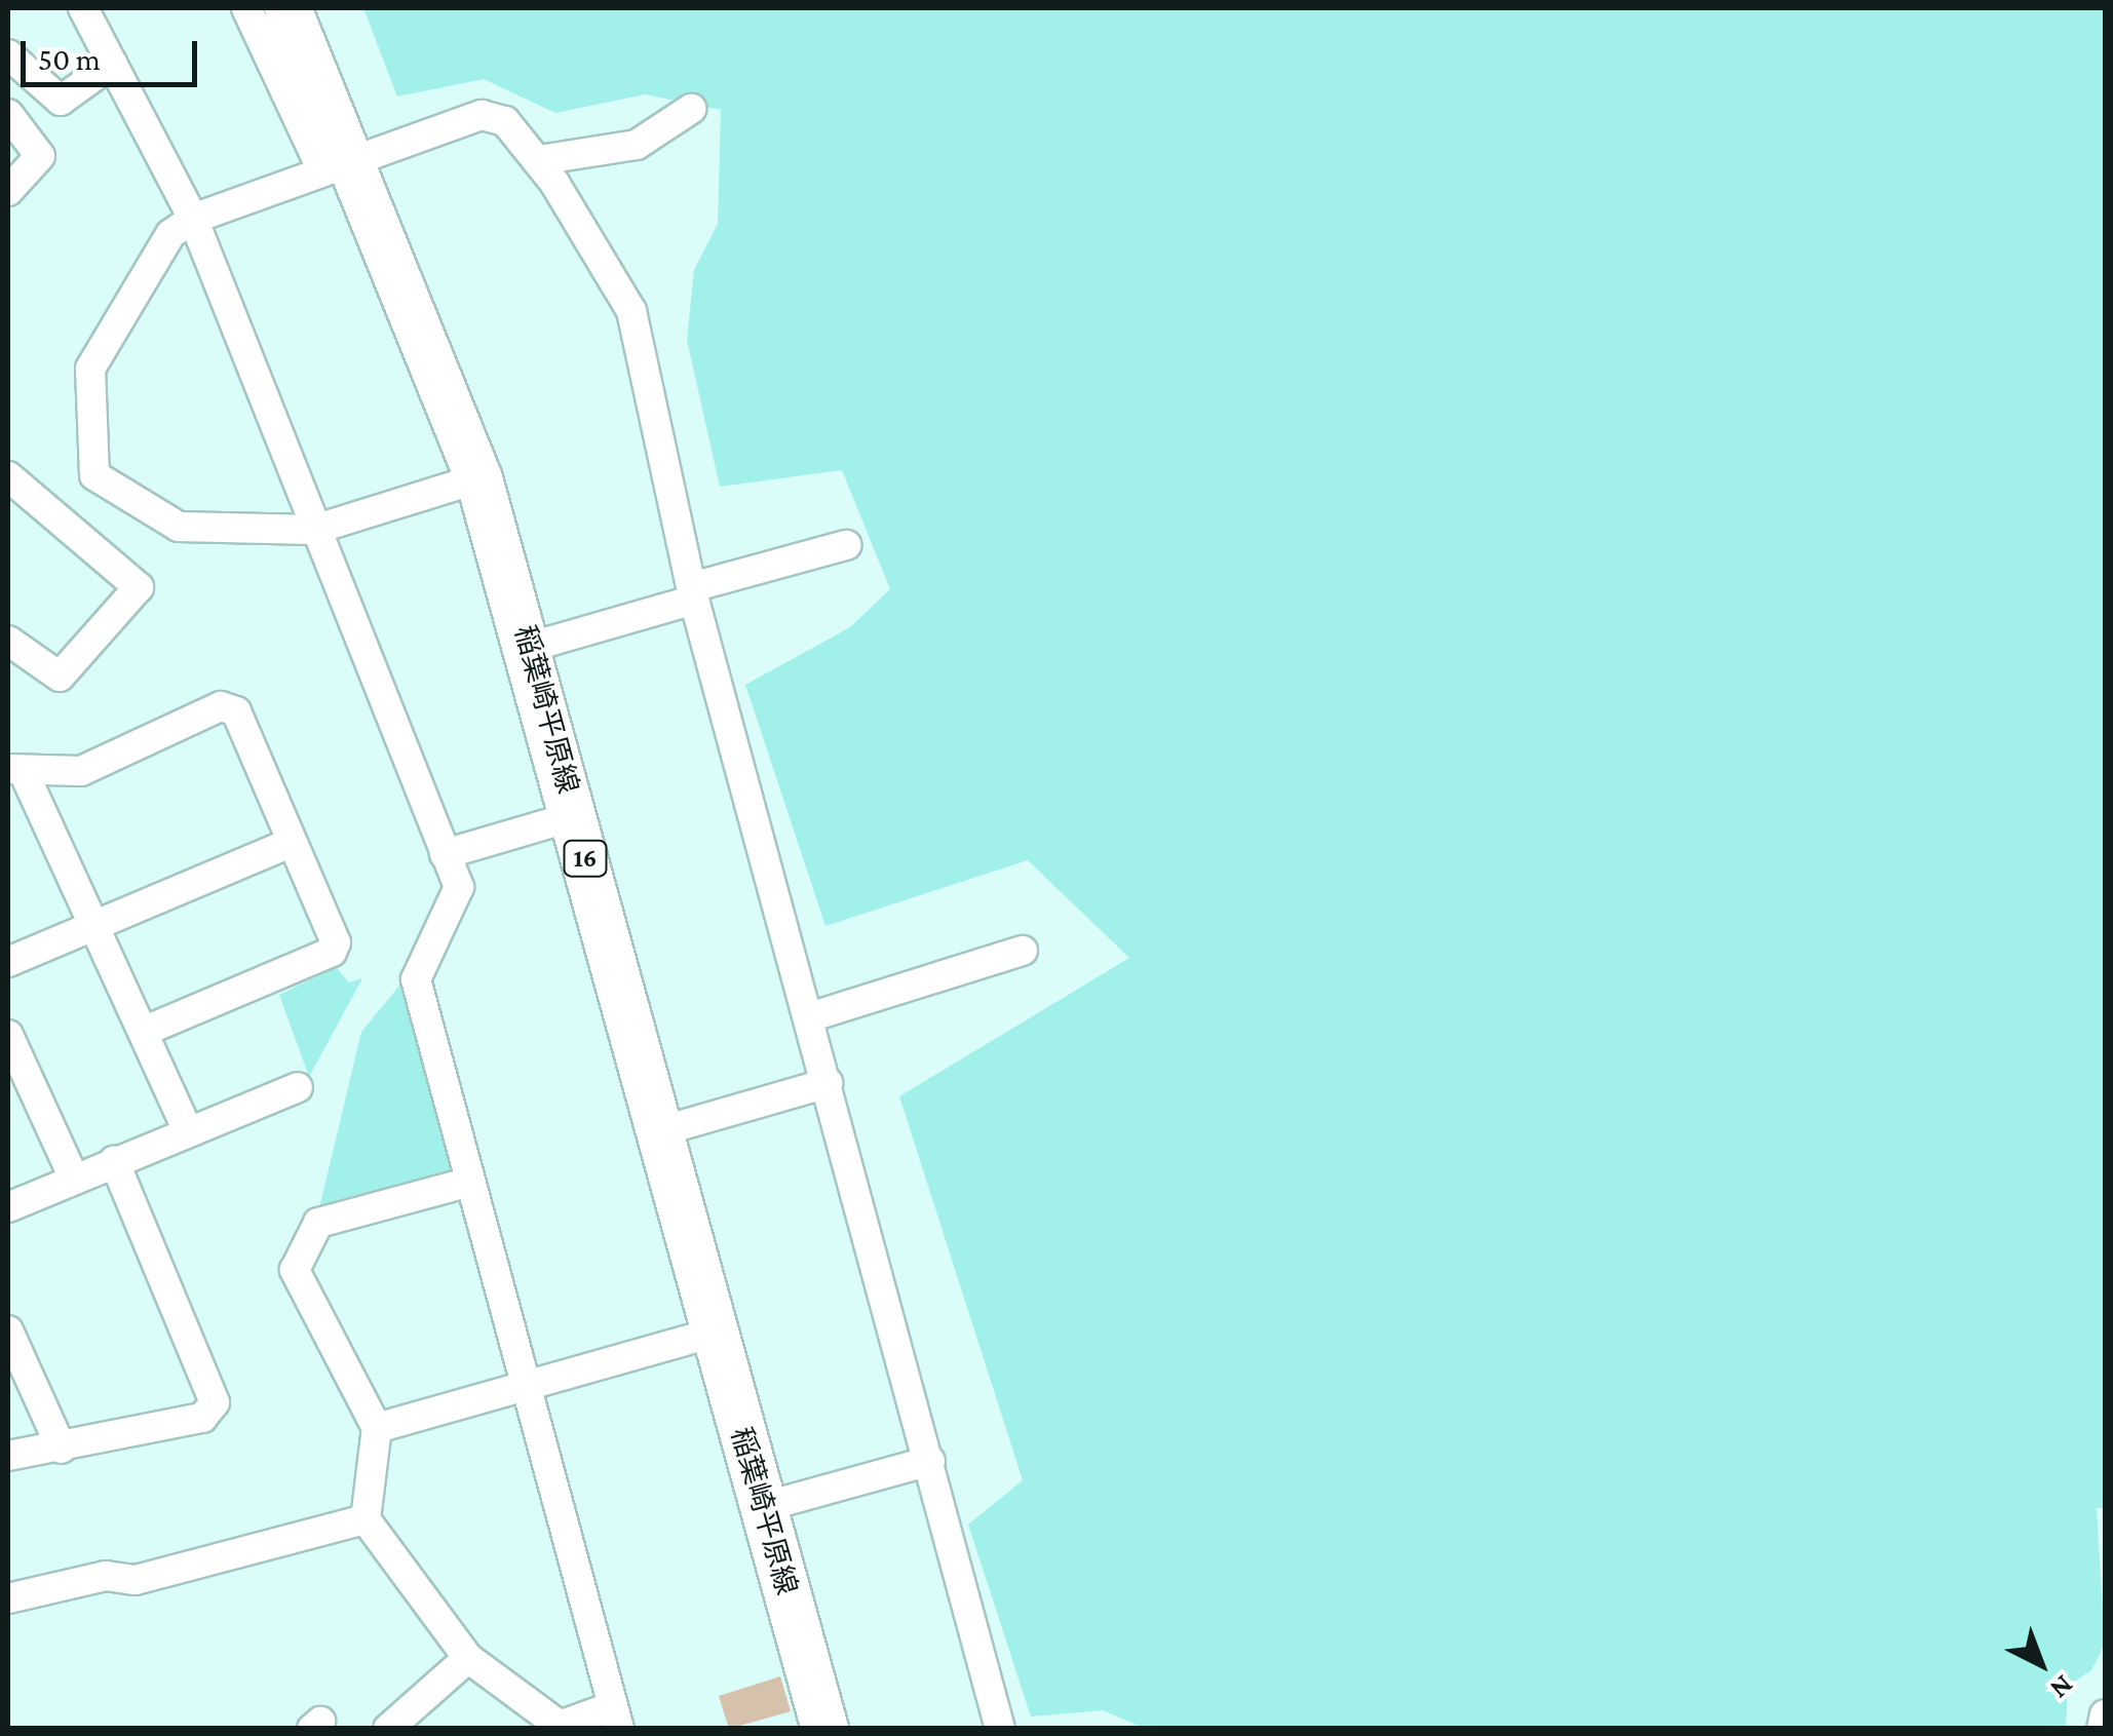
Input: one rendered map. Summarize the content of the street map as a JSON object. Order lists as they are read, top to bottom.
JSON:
{
  "streets": {
    "main road": ["稲葉崎平原線", "16"]
  },
  "scale_bar": "50 m",
  "north": "bottom right"
}
